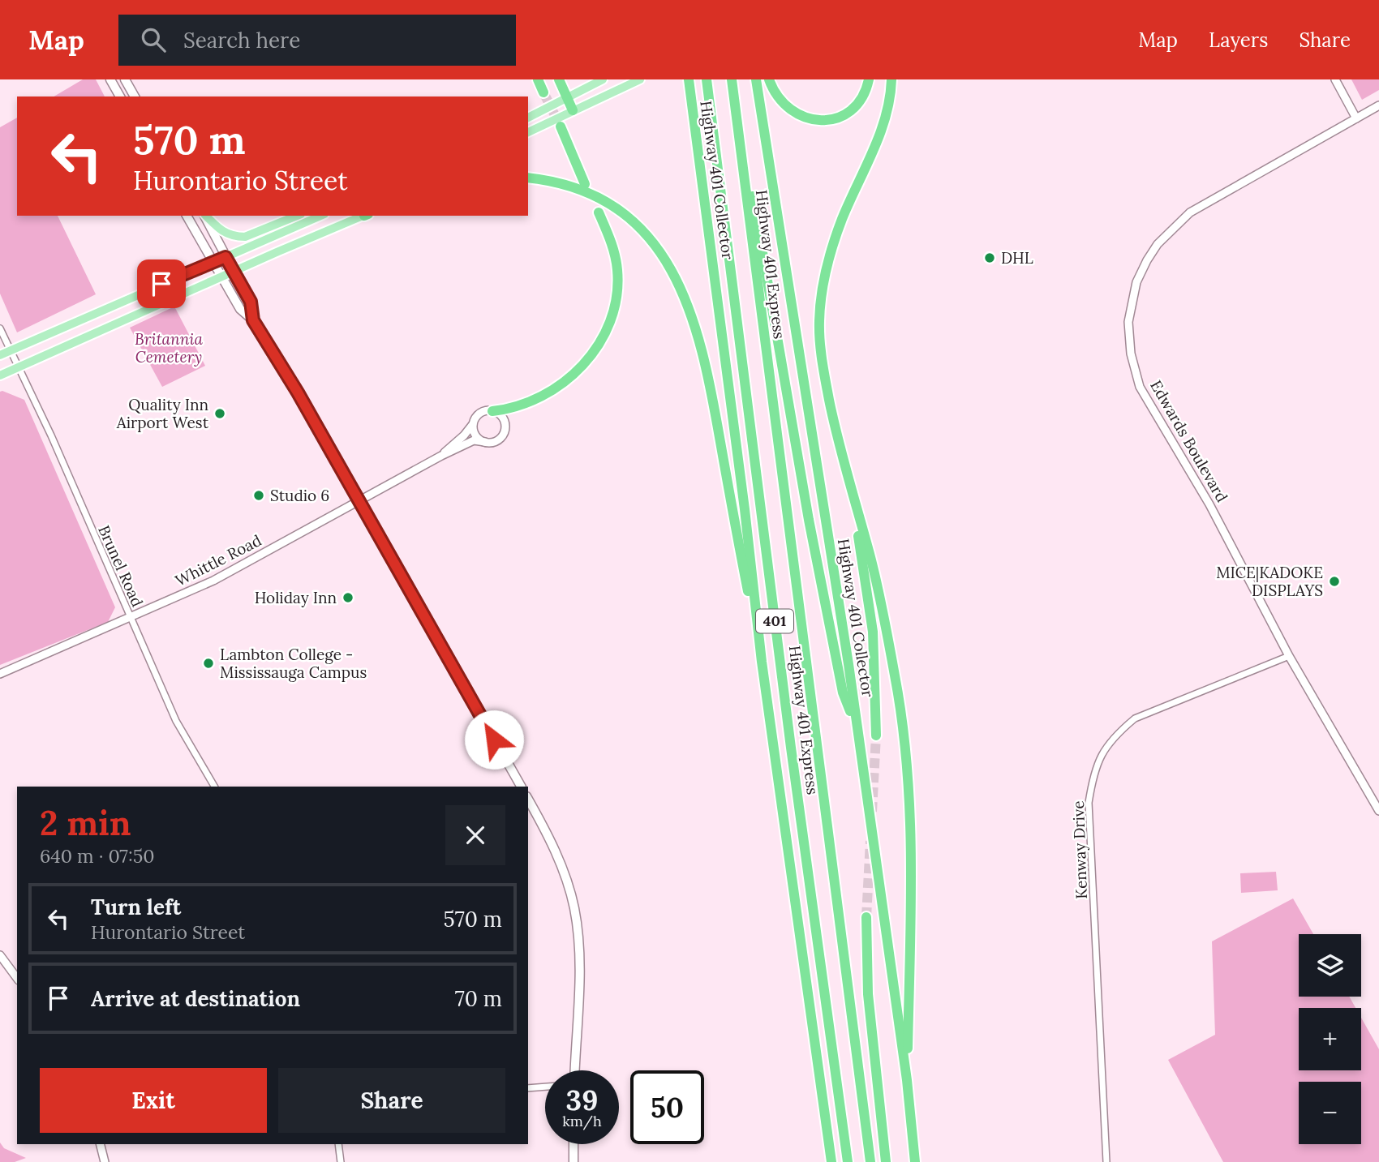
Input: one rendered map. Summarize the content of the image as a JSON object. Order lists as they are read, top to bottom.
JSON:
{
  "streets": {
    "highway": ["Highway 401 Collector", "Highway 401 Express", "401"],
    "street": [
      "Edwards Boulevard",
      "Whittle Road",
      "Brunel Road",
      "Kenway Drive"
    ]
  },
  "crossings": [
    ["Edwards Boulevard", "Kenway Drive"],
    ["Whittle Road", "Brunel Road"]
  ],
  "parks": ["Britannia Cemetery"],
  "places": [
    "DHL",
    "Quality Inn Airport West",
    "Studio 6",
    "MICE|KADOKE DISPLAYS",
    "Holiday Inn",
    "Lambton College - Mississauga Campus"
  ],
  "page": {
    "header": "Map",
    "search": "Search here",
    "nav": ["Map", "Layers", "Share"],
    "turn": ["570 m", "Hurontario Street"],
    "heading": ["2 min", "640 m · 07:50"],
    "list": [
      {
        "name": "Turn left",
        "note": "Hurontario Street",
        "value": "570 m"
      },
      {
        "name": "Arrive at destination",
        "value": "70 m"
      }
    ],
    "map_buttons": ["+", "−"],
    "buttons": ["Exit", "Share"],
    "speed": "39 km/h",
    "limit": "50"
  }
}
